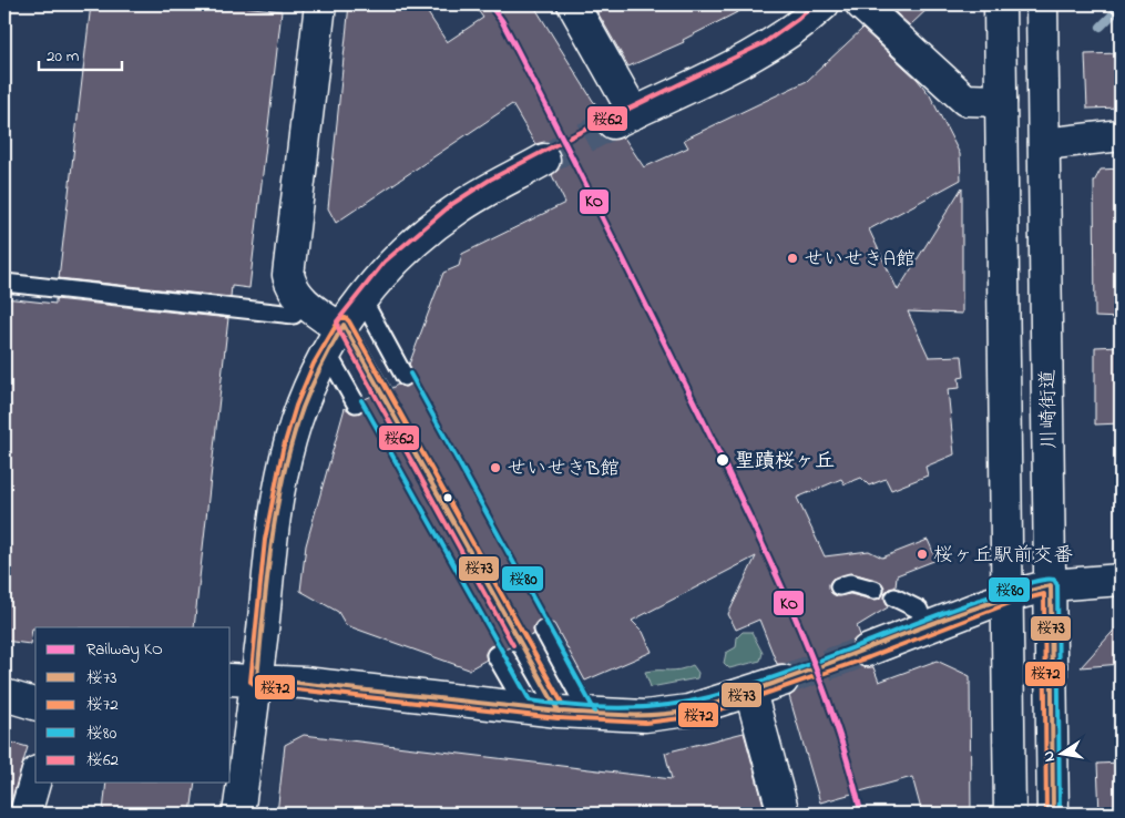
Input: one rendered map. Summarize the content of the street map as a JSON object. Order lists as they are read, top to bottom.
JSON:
{
  "streets": {
    "street": ["川崎街道"]
  },
  "places": [
    "せいせきA館",
    "聖蹟桜ヶ丘",
    "せいせきB館",
    "桜ヶ丘駅前交番"
  ],
  "lines": [
    "rail line KO",
    "transit line 桜62",
    "transit line 桜72",
    "transit line 桜73",
    "transit line 桜80"
  ],
  "legend": [
    "Railway KO",
    "桜73",
    "桜72",
    "桜80",
    "桜62"
  ],
  "scale_bar": "20 m",
  "north": "left"
}
